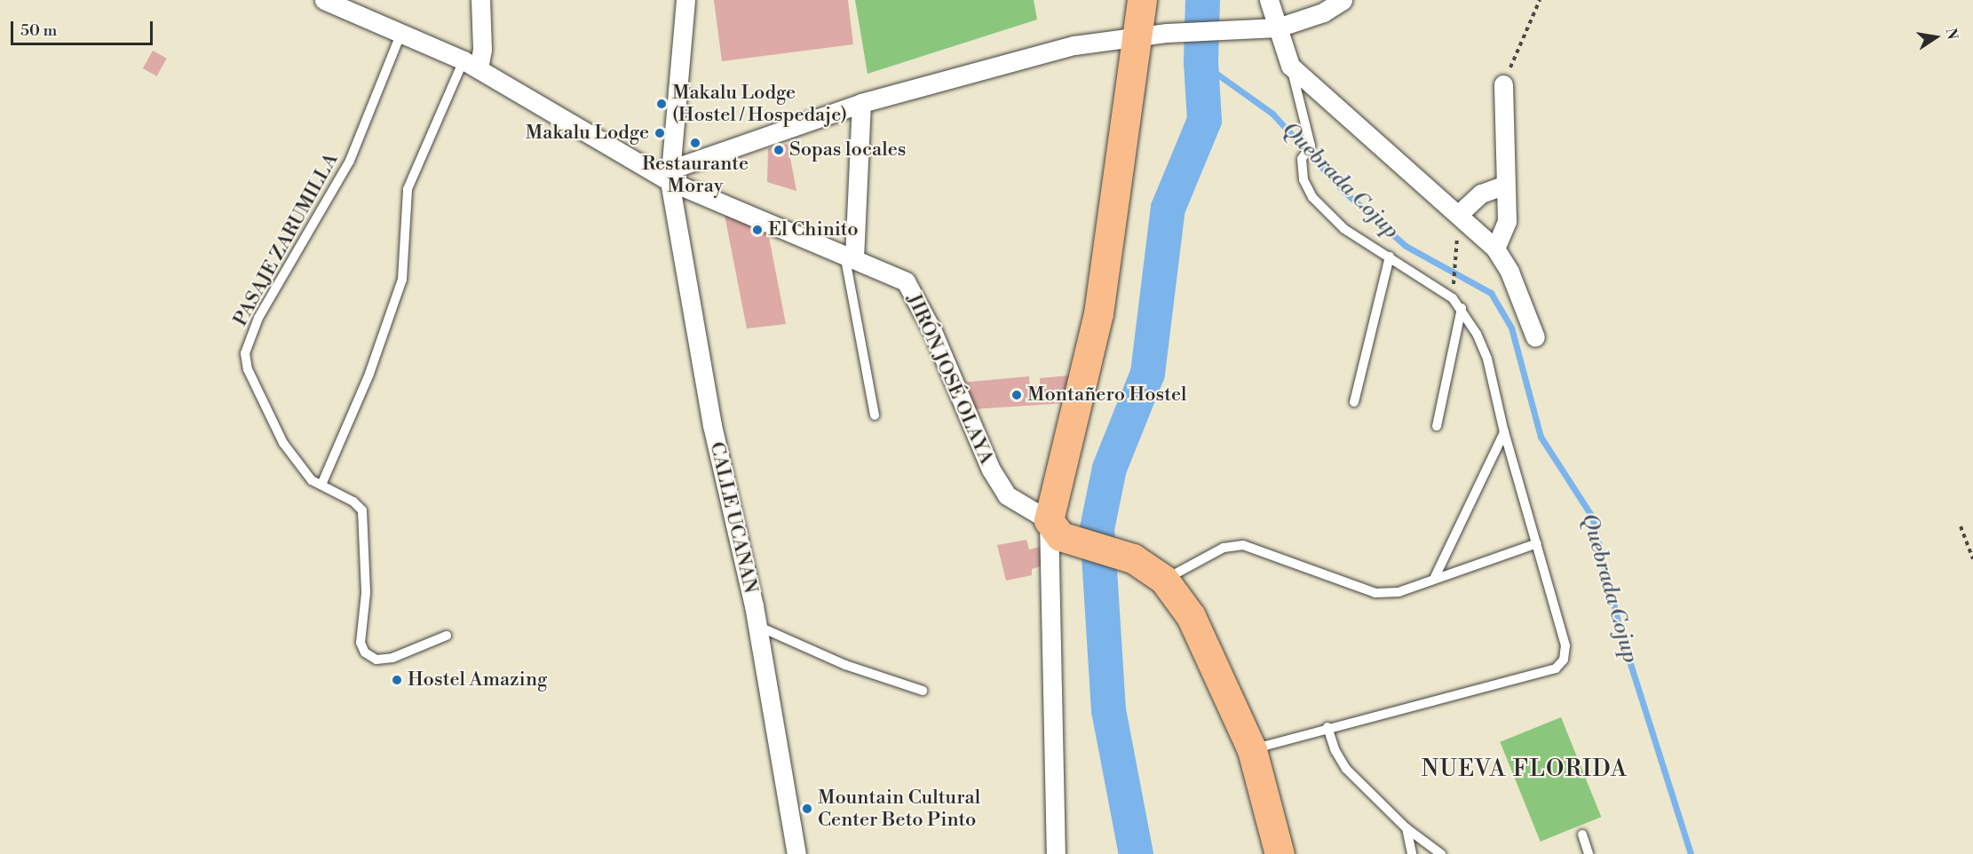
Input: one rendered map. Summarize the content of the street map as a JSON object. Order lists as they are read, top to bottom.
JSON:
{
  "streets": {
    "street": ["JIRÓN JOSÉ OLAYA", "CALLE UCANAN"],
    "lane": ["PASAJE ZARUMILLA"]
  },
  "crossings": [
    ["PASAJE ZARUMILLA", "JIRÓN JOSÉ OLAYA"],
    ["JIRÓN JOSÉ OLAYA", "CALLE UCANAN"]
  ],
  "districts": ["NUEVA FLORIDA"],
  "water": ["Quebrada Cojup"],
  "places": [
    "Makalu Lodge (Hostel / Hospedaje)",
    "Makalu Lodge",
    "Restaurante Moray",
    "Sopas locales",
    "El Chinito",
    "Montañero Hostel",
    "Hostel Amazing",
    "Mountain Cultural Center Beto Pinto"
  ],
  "scale_bar": "50 m",
  "north": "right"
}
